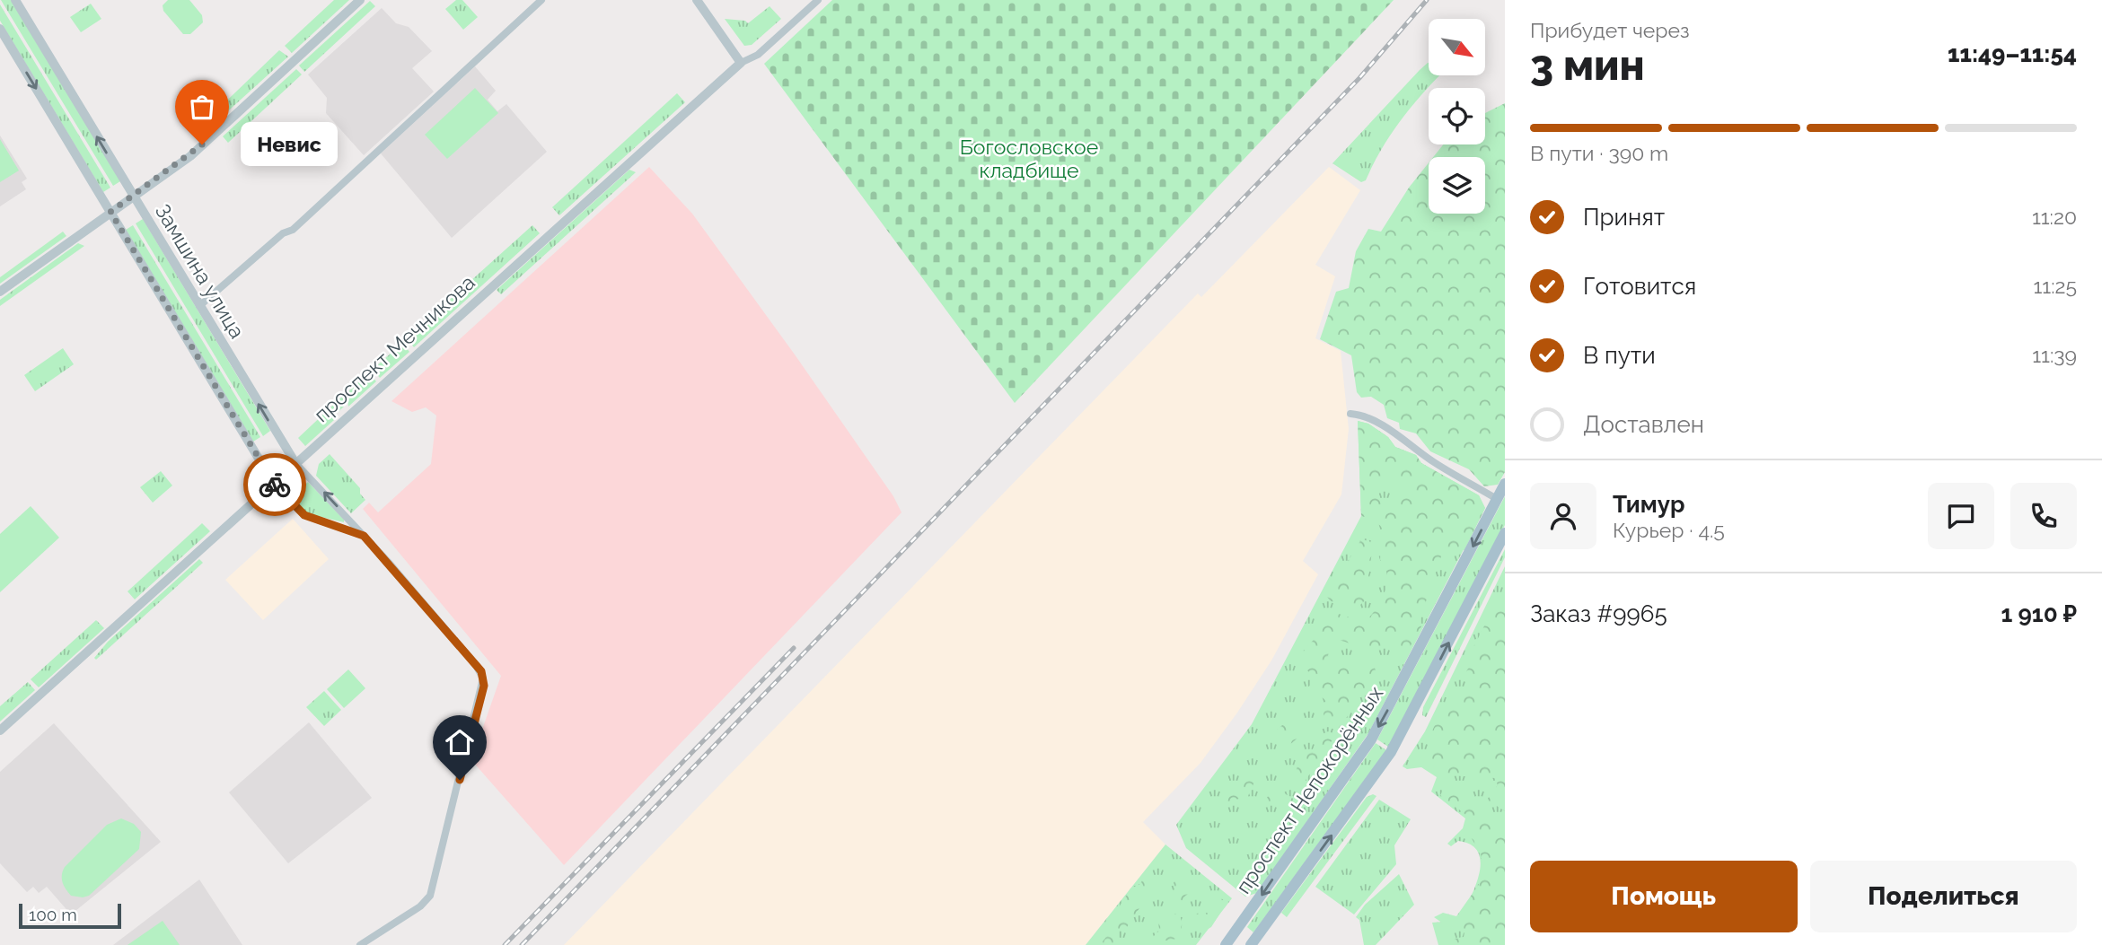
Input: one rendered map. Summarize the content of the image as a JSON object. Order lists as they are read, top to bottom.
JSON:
{
  "streets": {
    "main road": ["проспект Непокорённых"],
    "street": ["Замшина улица", "проспект Мечникова"]
  },
  "crossings": [
    ["Замшина улица", "проспект Мечникова"]
  ],
  "parks": ["Богословское кладбище"],
  "places": ["Невис"],
  "scale_bar": "100 m",
  "north": "bottom right",
  "page": {
    "heading": ["3 мин", "Прибудет через", "11:49–11:54"],
    "panel": [
      "Тимур",
      "Курьер · 4.5",
      "Заказ #9965",
      "1 910 ₽"
    ],
    "bar": "В пути · 390 m",
    "bubble": "Невис",
    "list": [
      ["Принят", "11:20"],
      ["Готовится", "11:25"],
      ["В пути", "11:39"],
      "Доставлен"
    ],
    "buttons": ["Помощь", "Поделиться"],
    "scale": "100 m"
  }
}
